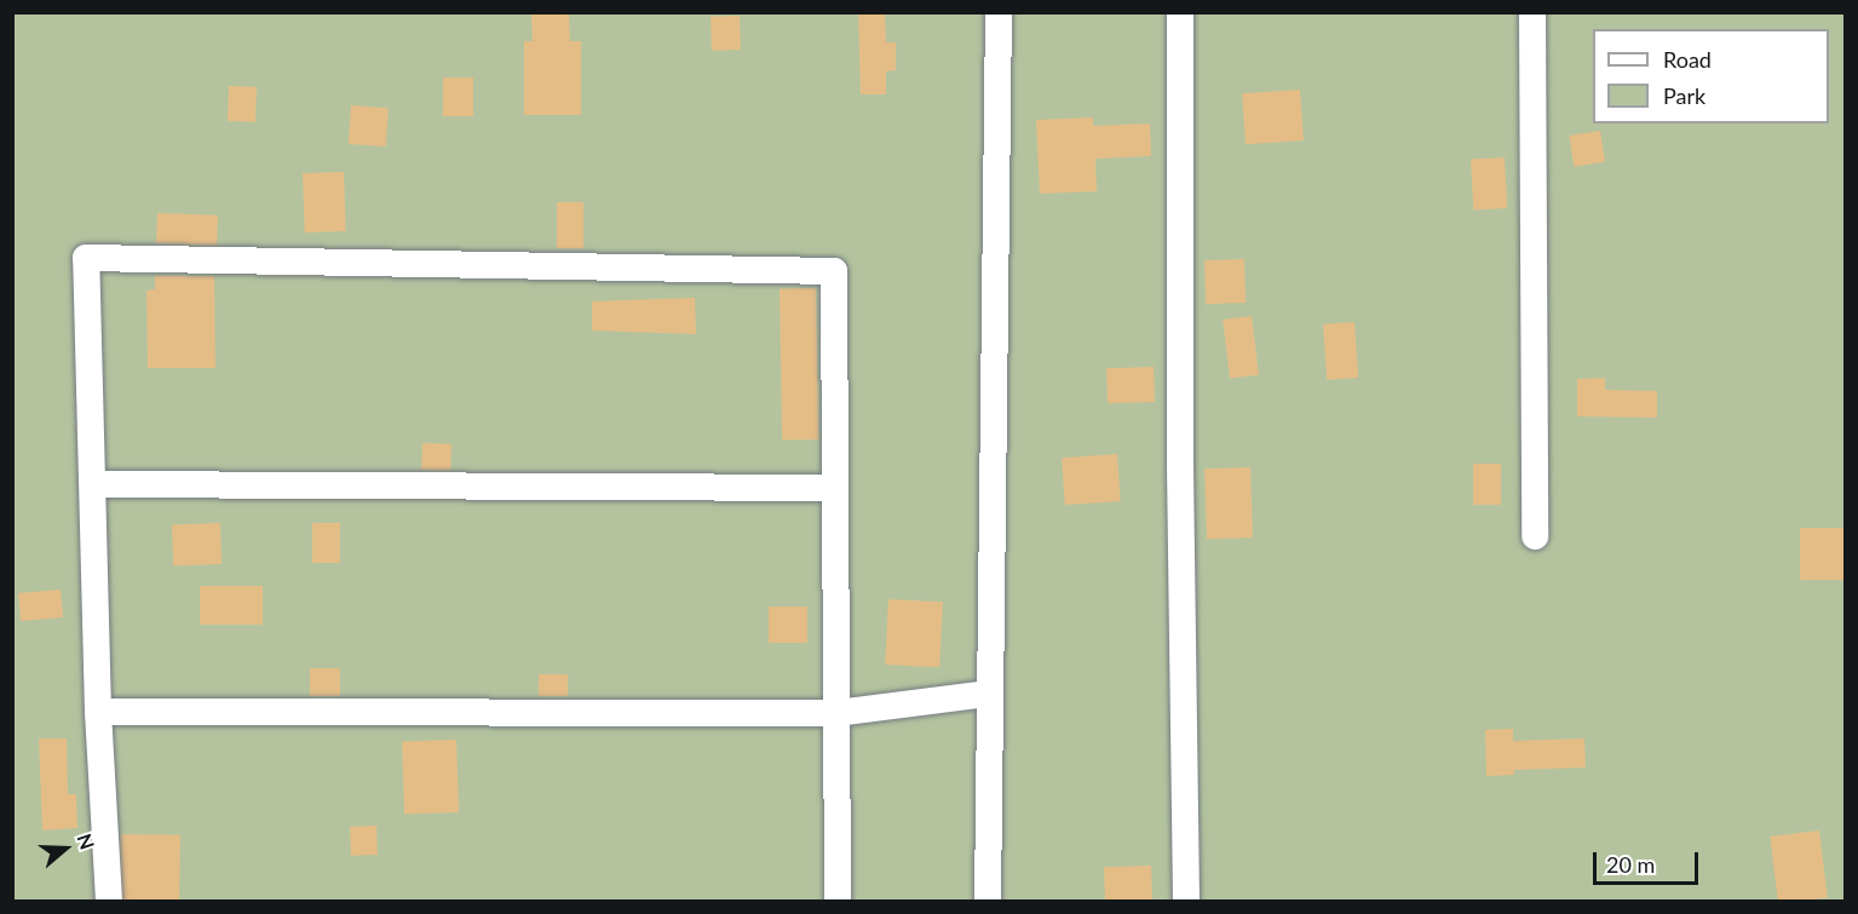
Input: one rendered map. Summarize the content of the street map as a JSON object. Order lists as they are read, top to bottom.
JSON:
{
  "legend": ["Road", "Park"],
  "scale_bar": "20 m",
  "north": "right"
}
